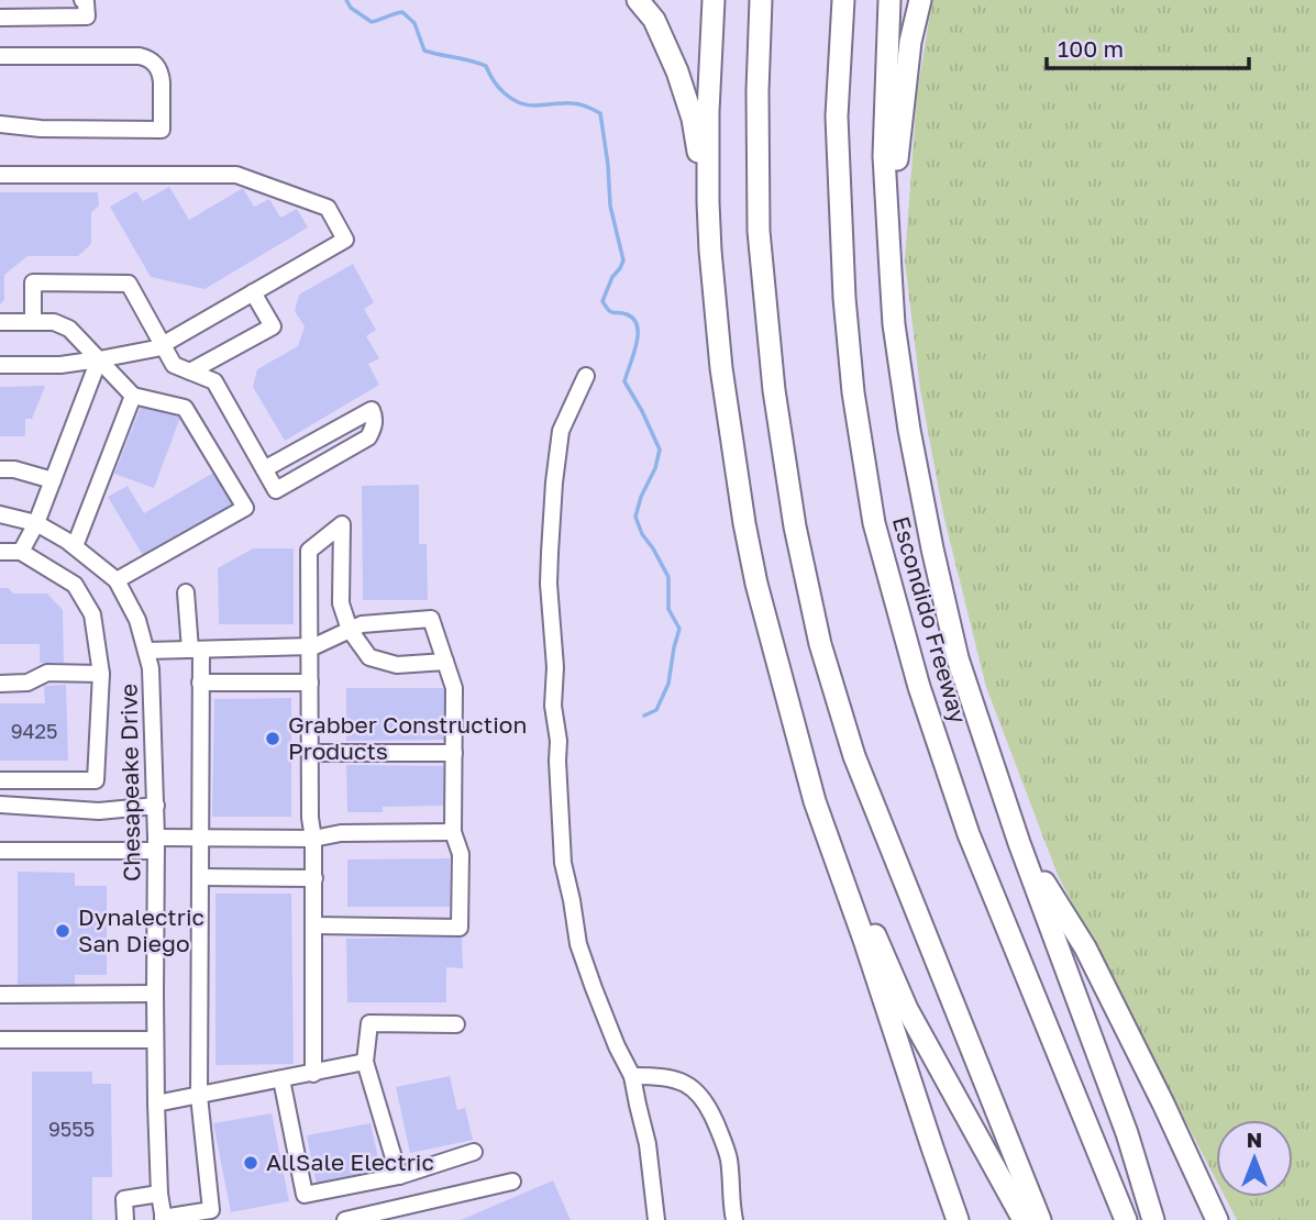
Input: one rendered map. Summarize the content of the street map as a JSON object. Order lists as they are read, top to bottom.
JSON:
{
  "streets": {
    "highway": ["Escondido Freeway"],
    "street": ["Chesapeake Drive"]
  },
  "places": ["Grabber Construction Products", "Dynalectric San Diego", "AllSale Electric"],
  "house_numbers": ["9425", "9555"],
  "scale_bar": "100 m",
  "north": "top"
}
